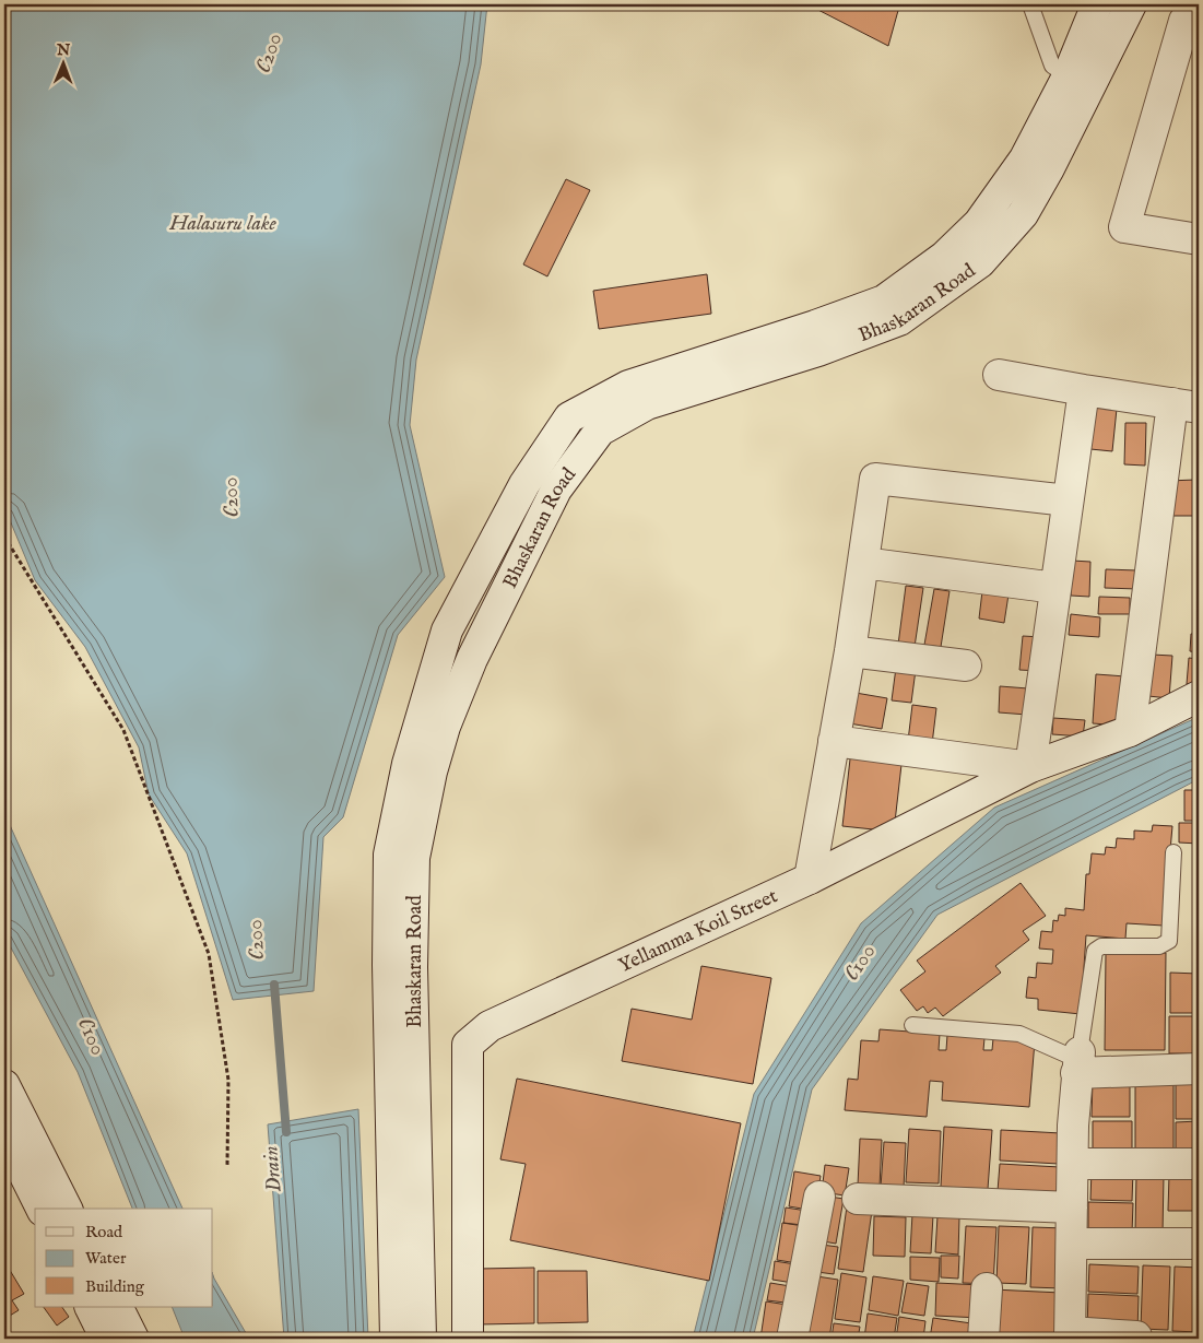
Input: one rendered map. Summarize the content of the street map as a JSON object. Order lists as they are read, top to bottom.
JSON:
{
  "streets": {
    "street": ["Bhaskaran Road", "Yellamma Koil Street"]
  },
  "water": [
    "C200",
    "Halasuru lake",
    "C100",
    "Drain"
  ],
  "legend": ["Road", "Water", "Building"],
  "north": "top"
}
